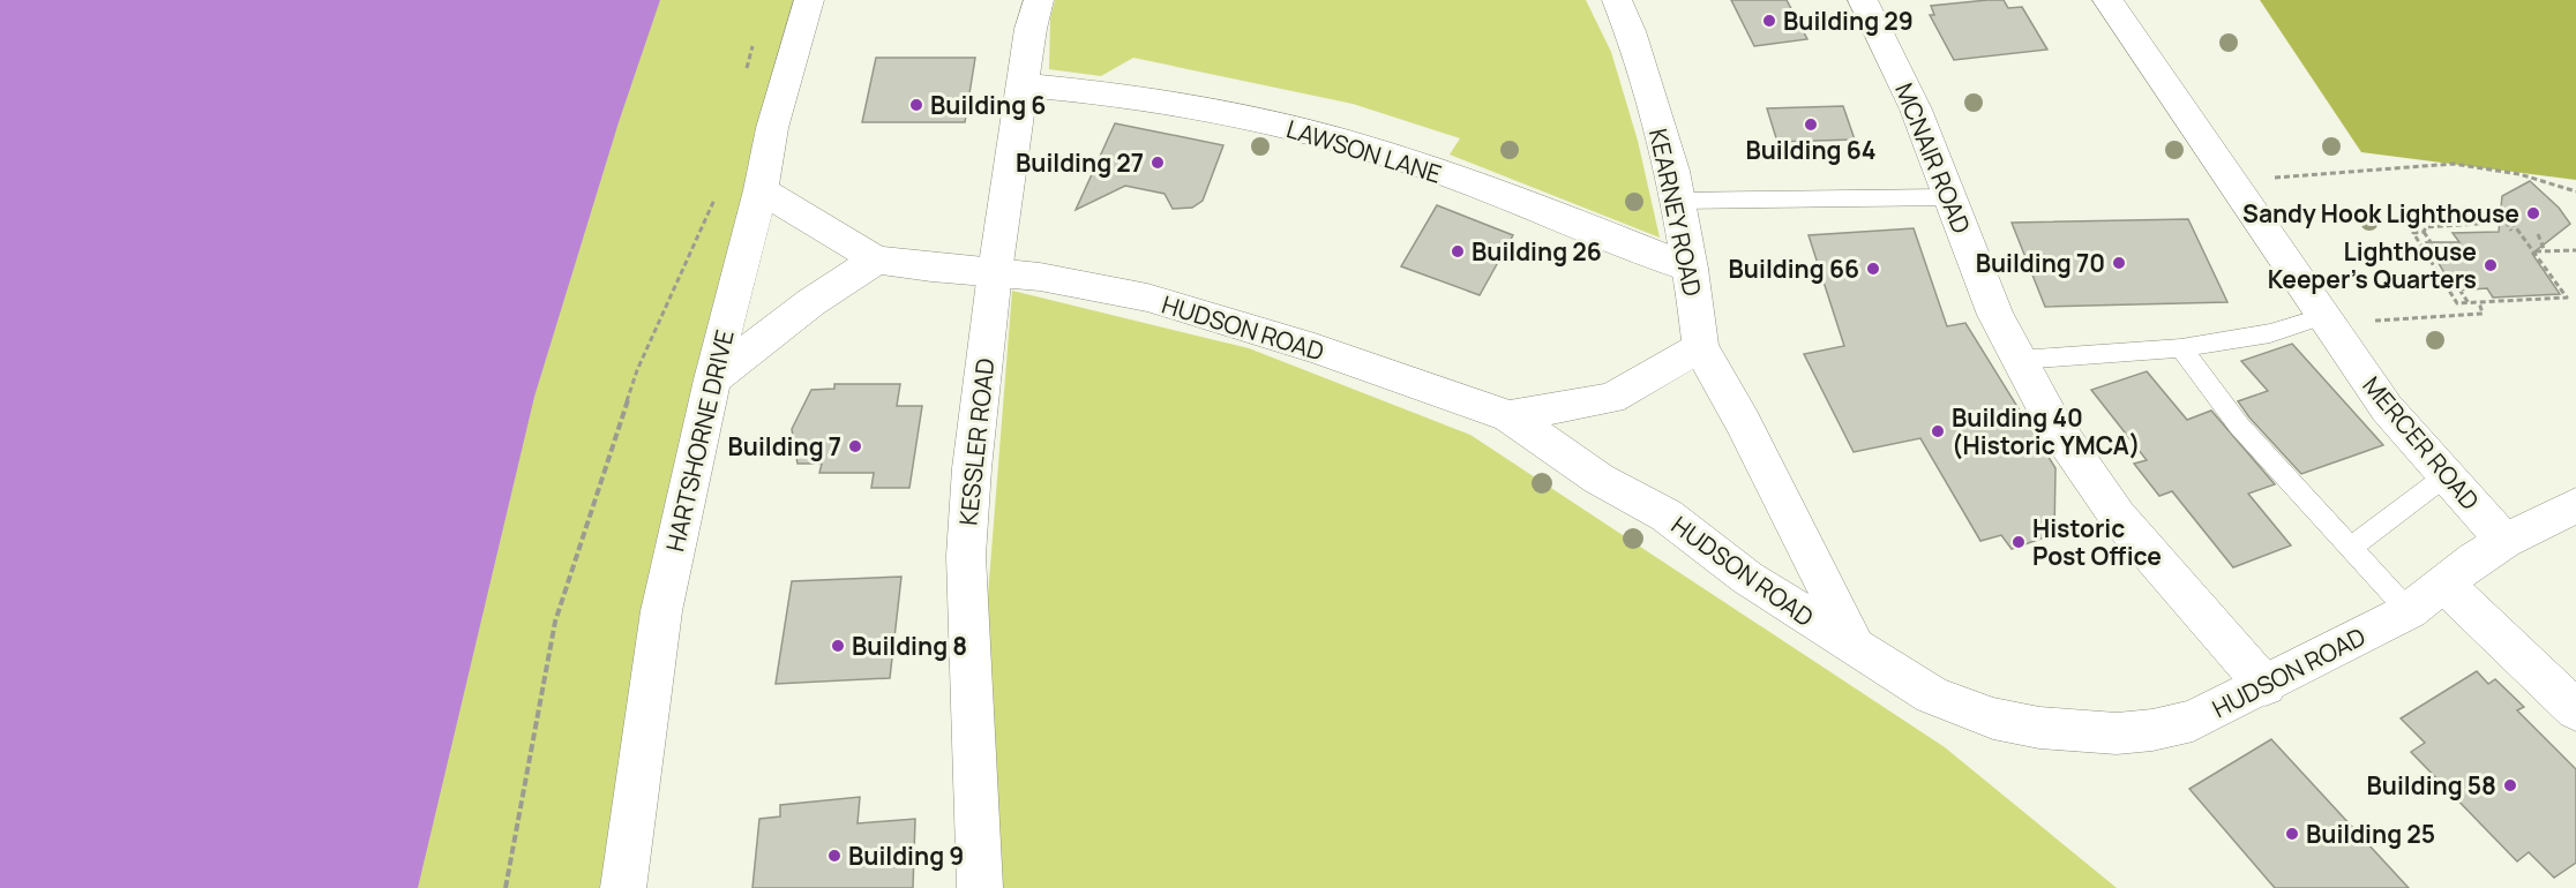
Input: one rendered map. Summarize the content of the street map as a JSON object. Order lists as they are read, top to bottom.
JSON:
{
  "streets": {
    "street": [
      "LAWSON LANE",
      "MCNAIR ROAD",
      "KEARNEY ROAD",
      "HUDSON ROAD",
      "HARTSHORNE DRIVE",
      "KESSLER ROAD",
      "MERCER ROAD"
    ]
  },
  "crossings": [
    ["LAWSON LANE", "KEARNEY ROAD"],
    ["LAWSON LANE", "KESSLER ROAD"],
    ["MCNAIR ROAD", "HUDSON ROAD"],
    ["KEARNEY ROAD", "HUDSON ROAD"],
    ["HUDSON ROAD", "HARTSHORNE DRIVE"],
    ["HUDSON ROAD", "KESSLER ROAD"],
    ["HUDSON ROAD", "MERCER ROAD"]
  ],
  "places": [
    "Building 29",
    "Building 6",
    "Building 64",
    "Building 27",
    "Sandy Hook Lighthouse",
    "Building 26",
    "Building 70",
    "Lighthouse Keeper's Quarters",
    "Building 66",
    "Building 40 (Historic YMCA)",
    "Building 7",
    "Historic Post Office",
    "Building 8",
    "Building 58",
    "Building 25",
    "Building 9"
  ]
}
